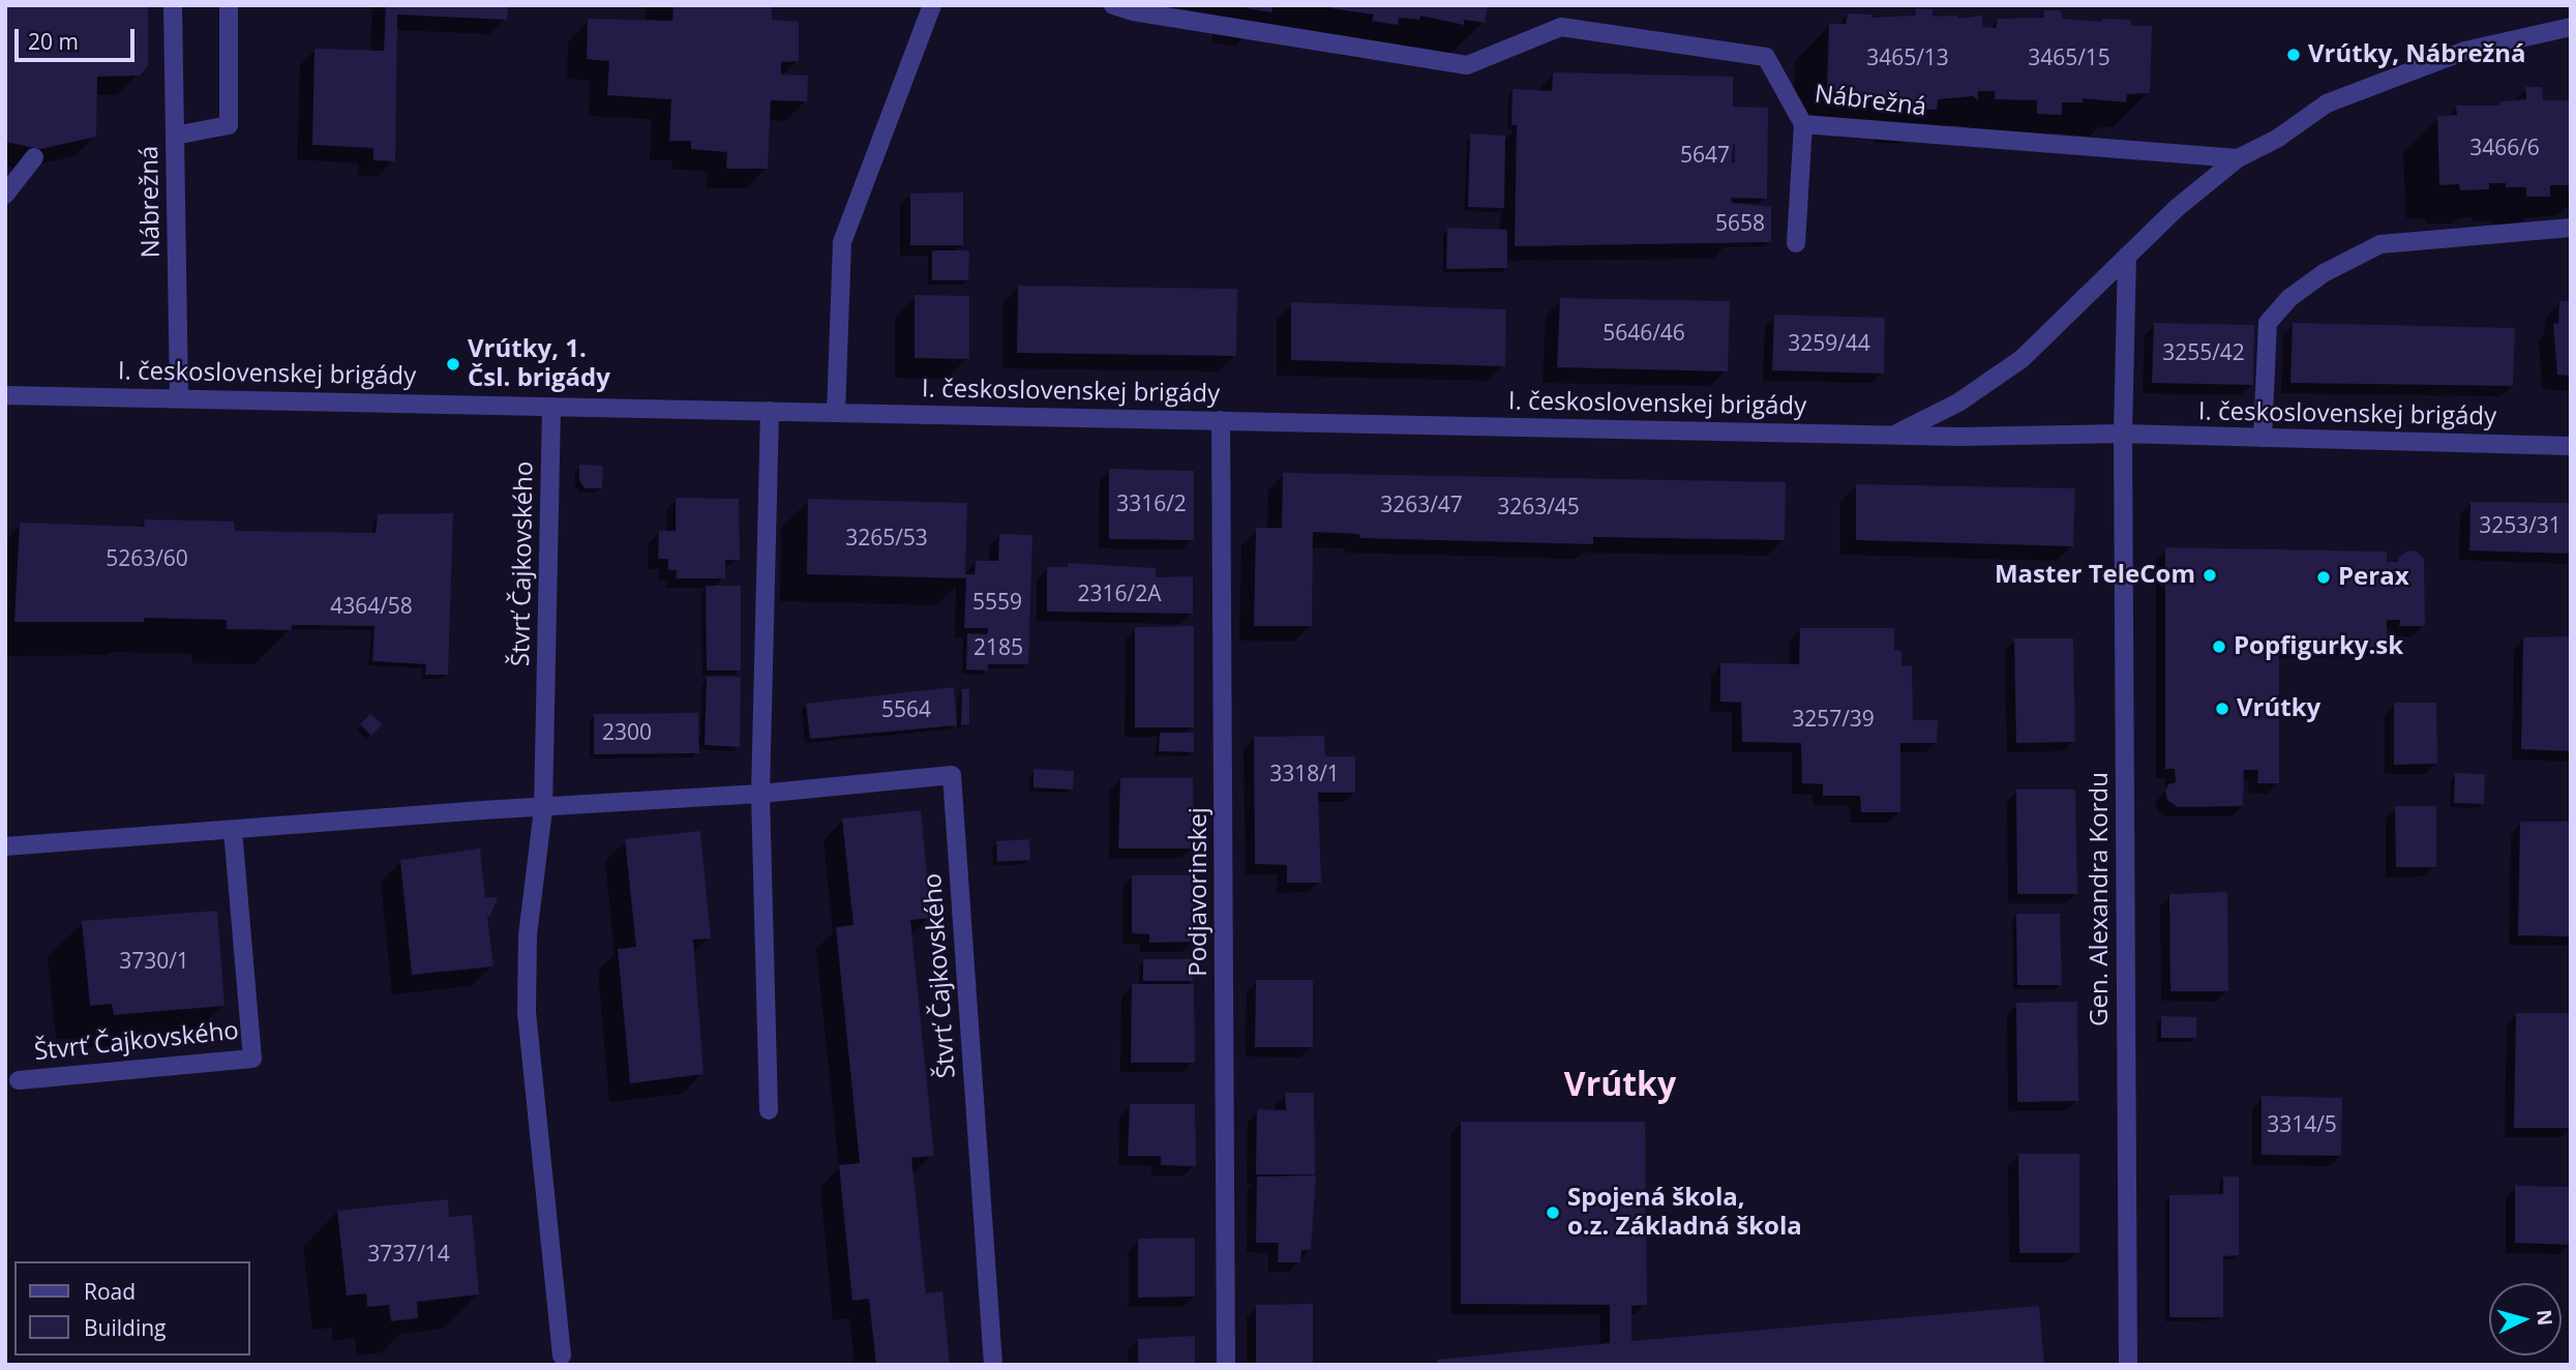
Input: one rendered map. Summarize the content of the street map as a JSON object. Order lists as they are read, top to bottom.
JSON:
{
  "streets": {
    "street": [
      "Nábrežná",
      "I. československej brigády",
      "Štvrť Čajkovského",
      "Podjavorinskej",
      "Gen. Alexandra Kordu"
    ]
  },
  "crossings": [
    ["Nábrežná", "I. československej brigády"],
    ["I. československej brigády", "Štvrť Čajkovského"],
    ["I. československej brigády", "Podjavorinskej"],
    ["I. československej brigády", "Gen. Alexandra Kordu"]
  ],
  "districts": ["Vrútky"],
  "places": [
    "Vrútky, Nábrežná",
    "Vrútky, 1. Čsl. brigády",
    "Master TeleCom",
    "Perax",
    "Popfigurky.sk",
    "Vrútky",
    "Spojená škola, o.z. Základná škola"
  ],
  "house_numbers": [
    "3465/13",
    "3465/15",
    "3466/6",
    "5647",
    "5658",
    "5646/46",
    "3259/44",
    "3255/42",
    "3316/2",
    "3263/47",
    "3263/45",
    "3253/31",
    "3265/53",
    "5263/60",
    "2316/2A",
    "5559",
    "4364/58",
    "2185",
    "5564",
    "3257/39",
    "2300",
    "3318/1",
    "3730/1",
    "3314/5",
    "3737/14"
  ],
  "legend": ["Road", "Building"],
  "scale_bar": "20 m",
  "north": "right"
}
